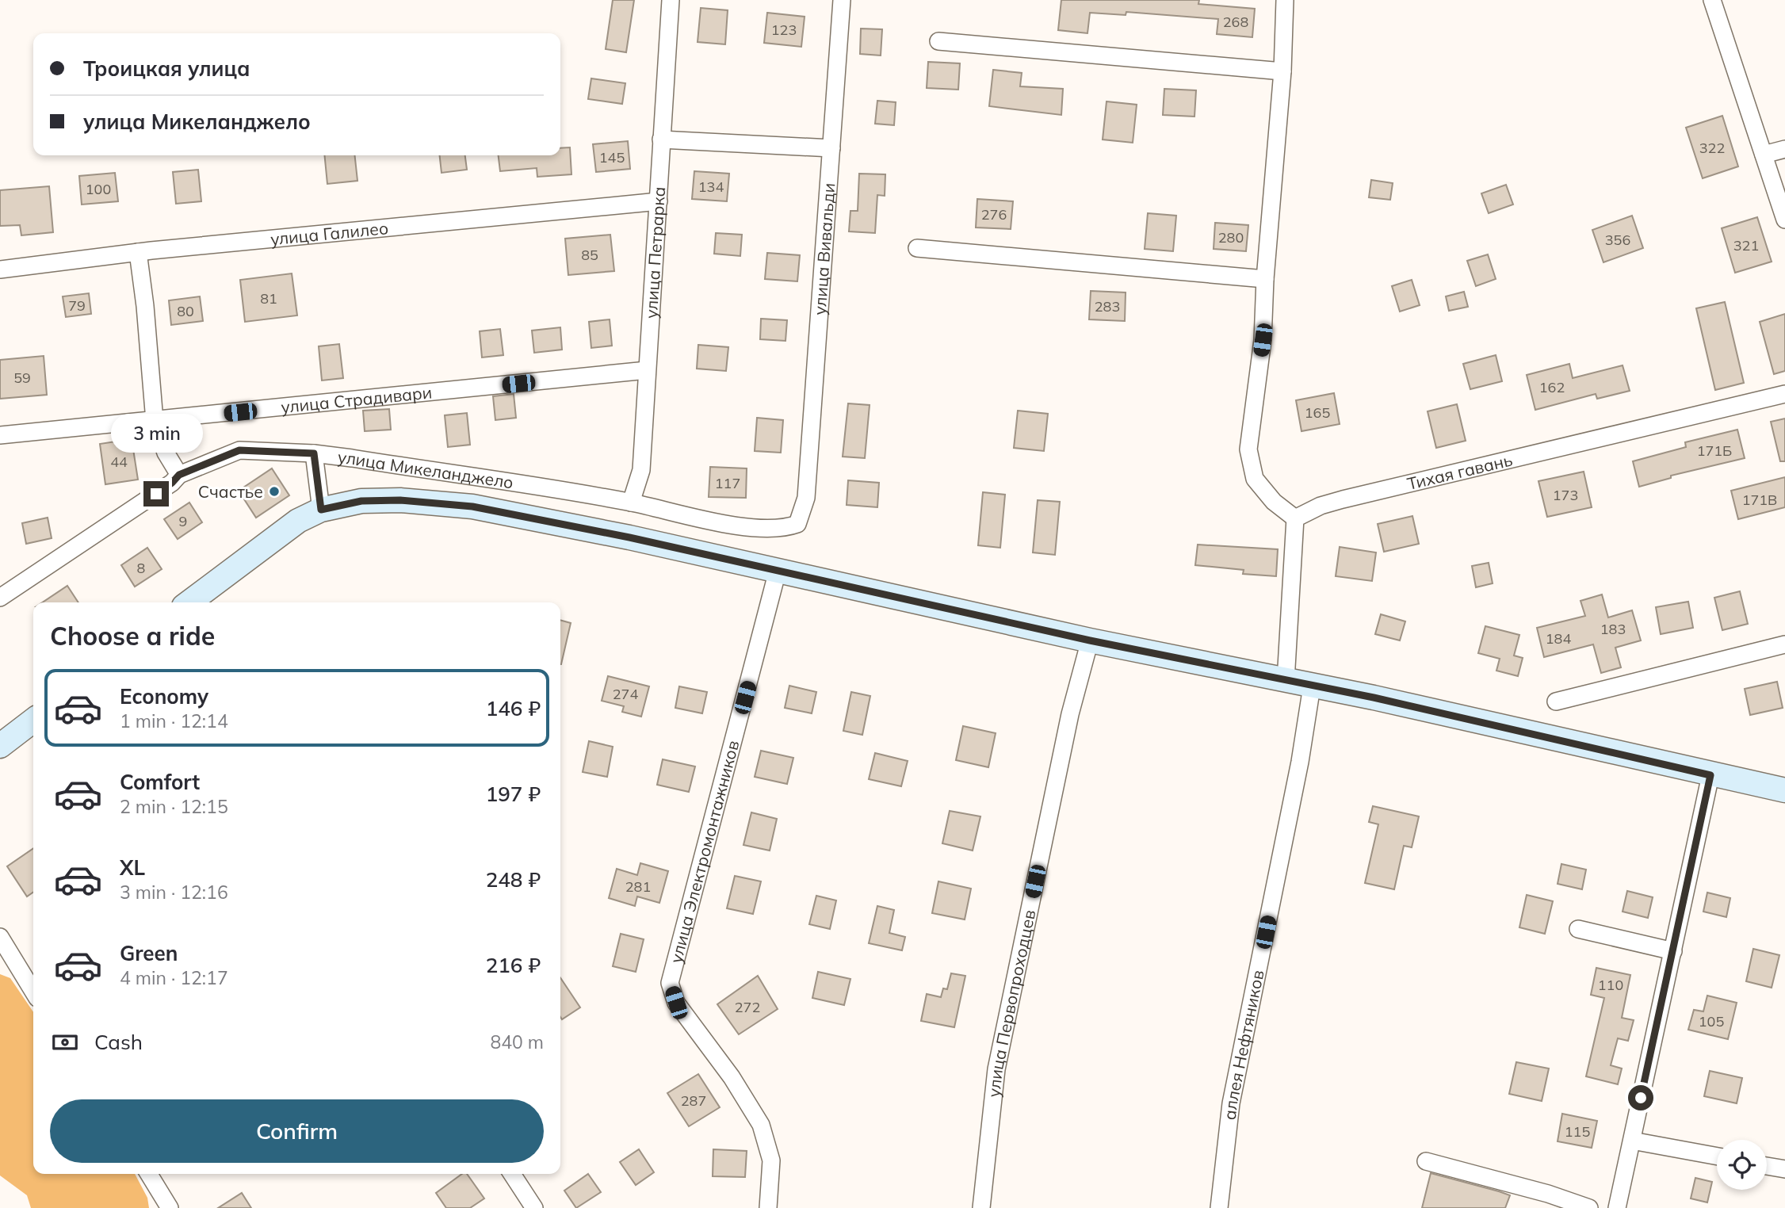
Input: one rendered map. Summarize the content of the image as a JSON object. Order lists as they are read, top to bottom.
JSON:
{
  "streets": {
    "street": [
      "улица Галилео",
      "улица Вивальди",
      "улица Петрарка",
      "улица Страдивари",
      "улица Микеланджело",
      "Тихая гавань",
      "улица Электромонтажников",
      "улица Первопроходцев",
      "аллея Нефтяников"
    ]
  },
  "crossings": [
    ["улица Галилео", "улица Петрарка"],
    ["улица Вивальди", "улица Микеланджело"],
    ["улица Петрарка", "улица Страдивари"],
    ["улица Петрарка", "улица Микеланджело"]
  ],
  "places": ["Счастье"],
  "house_numbers": [
    "268",
    "123",
    "322",
    "145",
    "134",
    "100",
    "276",
    "280",
    "356",
    "321",
    "85",
    "81",
    "79",
    "283",
    "80",
    "59",
    "162",
    "165",
    "171Б",
    "44",
    "117",
    "173",
    "171В",
    "9",
    "8",
    "183",
    "184",
    "274",
    "281",
    "110",
    "272",
    "105",
    "287",
    "115"
  ],
  "page": {
    "banner": ["Троицкая улица", "улица Микеланджело"],
    "bubble": "3 min",
    "heading": "Choose a ride",
    "list": [
      {
        "name": "Economy",
        "note": "1 min · 12:14",
        "value": "146 ₽"
      },
      {
        "name": "Comfort",
        "note": "2 min · 12:15",
        "value": "197 ₽"
      },
      {
        "name": "XL",
        "note": "3 min · 12:16",
        "value": "248 ₽"
      },
      {
        "name": "Green",
        "note": "4 min · 12:17",
        "value": "216 ₽"
      }
    ],
    "pay": ["Cash", "840 m"],
    "buttons": "Confirm"
  }
}
